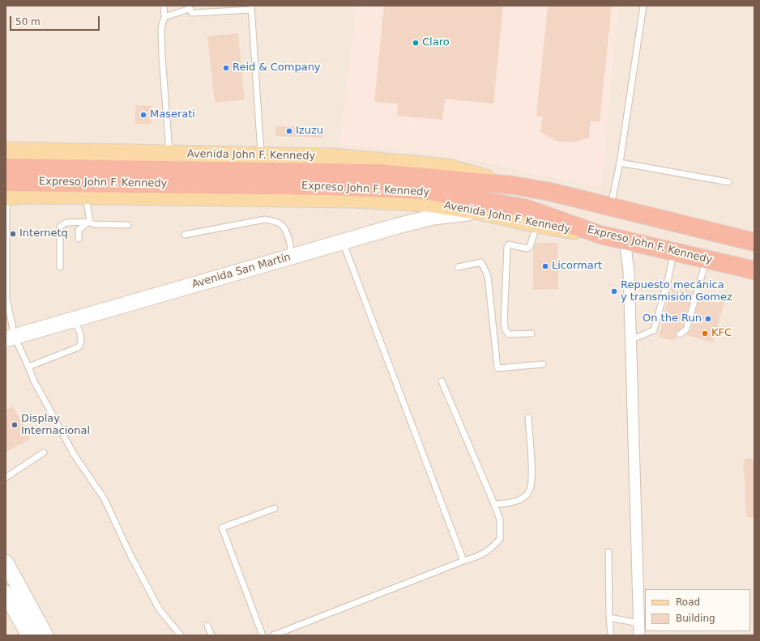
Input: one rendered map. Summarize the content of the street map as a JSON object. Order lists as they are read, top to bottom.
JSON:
{
  "streets": {
    "highway": ["Expreso John F. Kennedy"],
    "main road": ["Avenida John F. Kennedy", "Avenida San Martín"]
  },
  "crossings": [
    ["Avenida John F. Kennedy", "Expreso John F. Kennedy"],
    ["Avenida John F. Kennedy", "Avenida San Martín"]
  ],
  "places": [
    "Claro",
    "Reid & Company",
    "Maserati",
    "Izuzu",
    "Internetq",
    "Licormart",
    "Repuesto mecánica y transmisión Gomez",
    "On the Run",
    "KFC",
    "Display Internacional"
  ],
  "legend": ["Road", "Building"],
  "scale_bar": "50 m"
}
